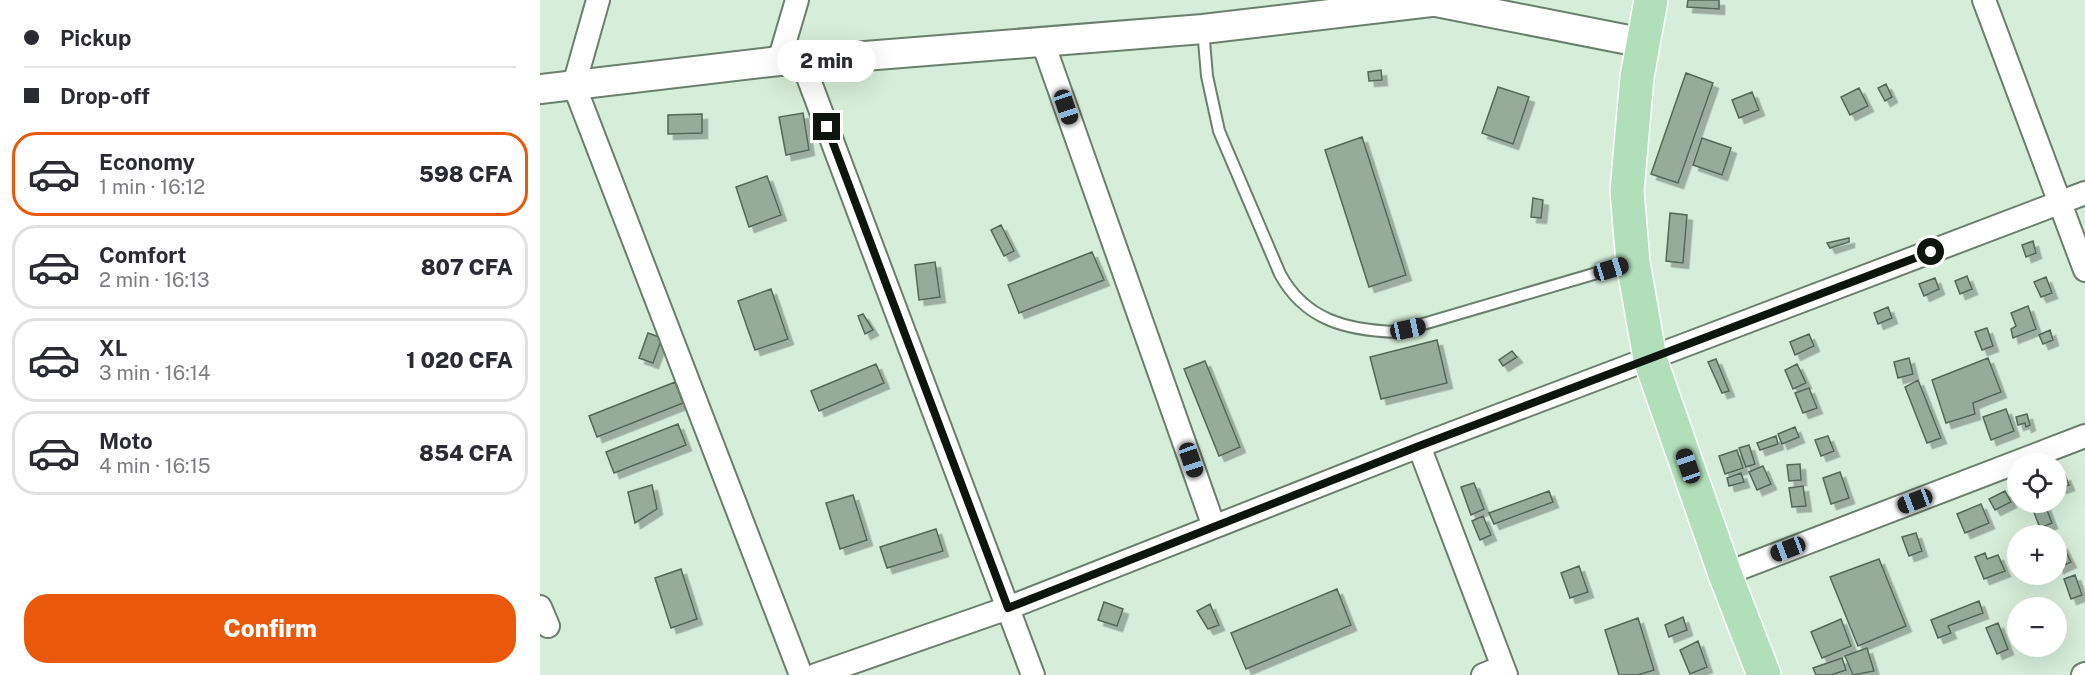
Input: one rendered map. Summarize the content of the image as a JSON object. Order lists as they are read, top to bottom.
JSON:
{
  "page": {
    "banner": ["Pickup", "Drop-off"],
    "bubble": "2 min",
    "list": [
      {
        "name": "Economy",
        "note": "1 min · 16:12",
        "value": "598 CFA"
      },
      {
        "name": "Comfort",
        "note": "2 min · 16:13",
        "value": "807 CFA"
      },
      {
        "name": "XL",
        "note": "3 min · 16:14",
        "value": "1 020 CFA"
      },
      {
        "name": "Moto",
        "note": "4 min · 16:15",
        "value": "854 CFA"
      }
    ],
    "map_buttons": ["+", "−"],
    "buttons": "Confirm"
  }
}
